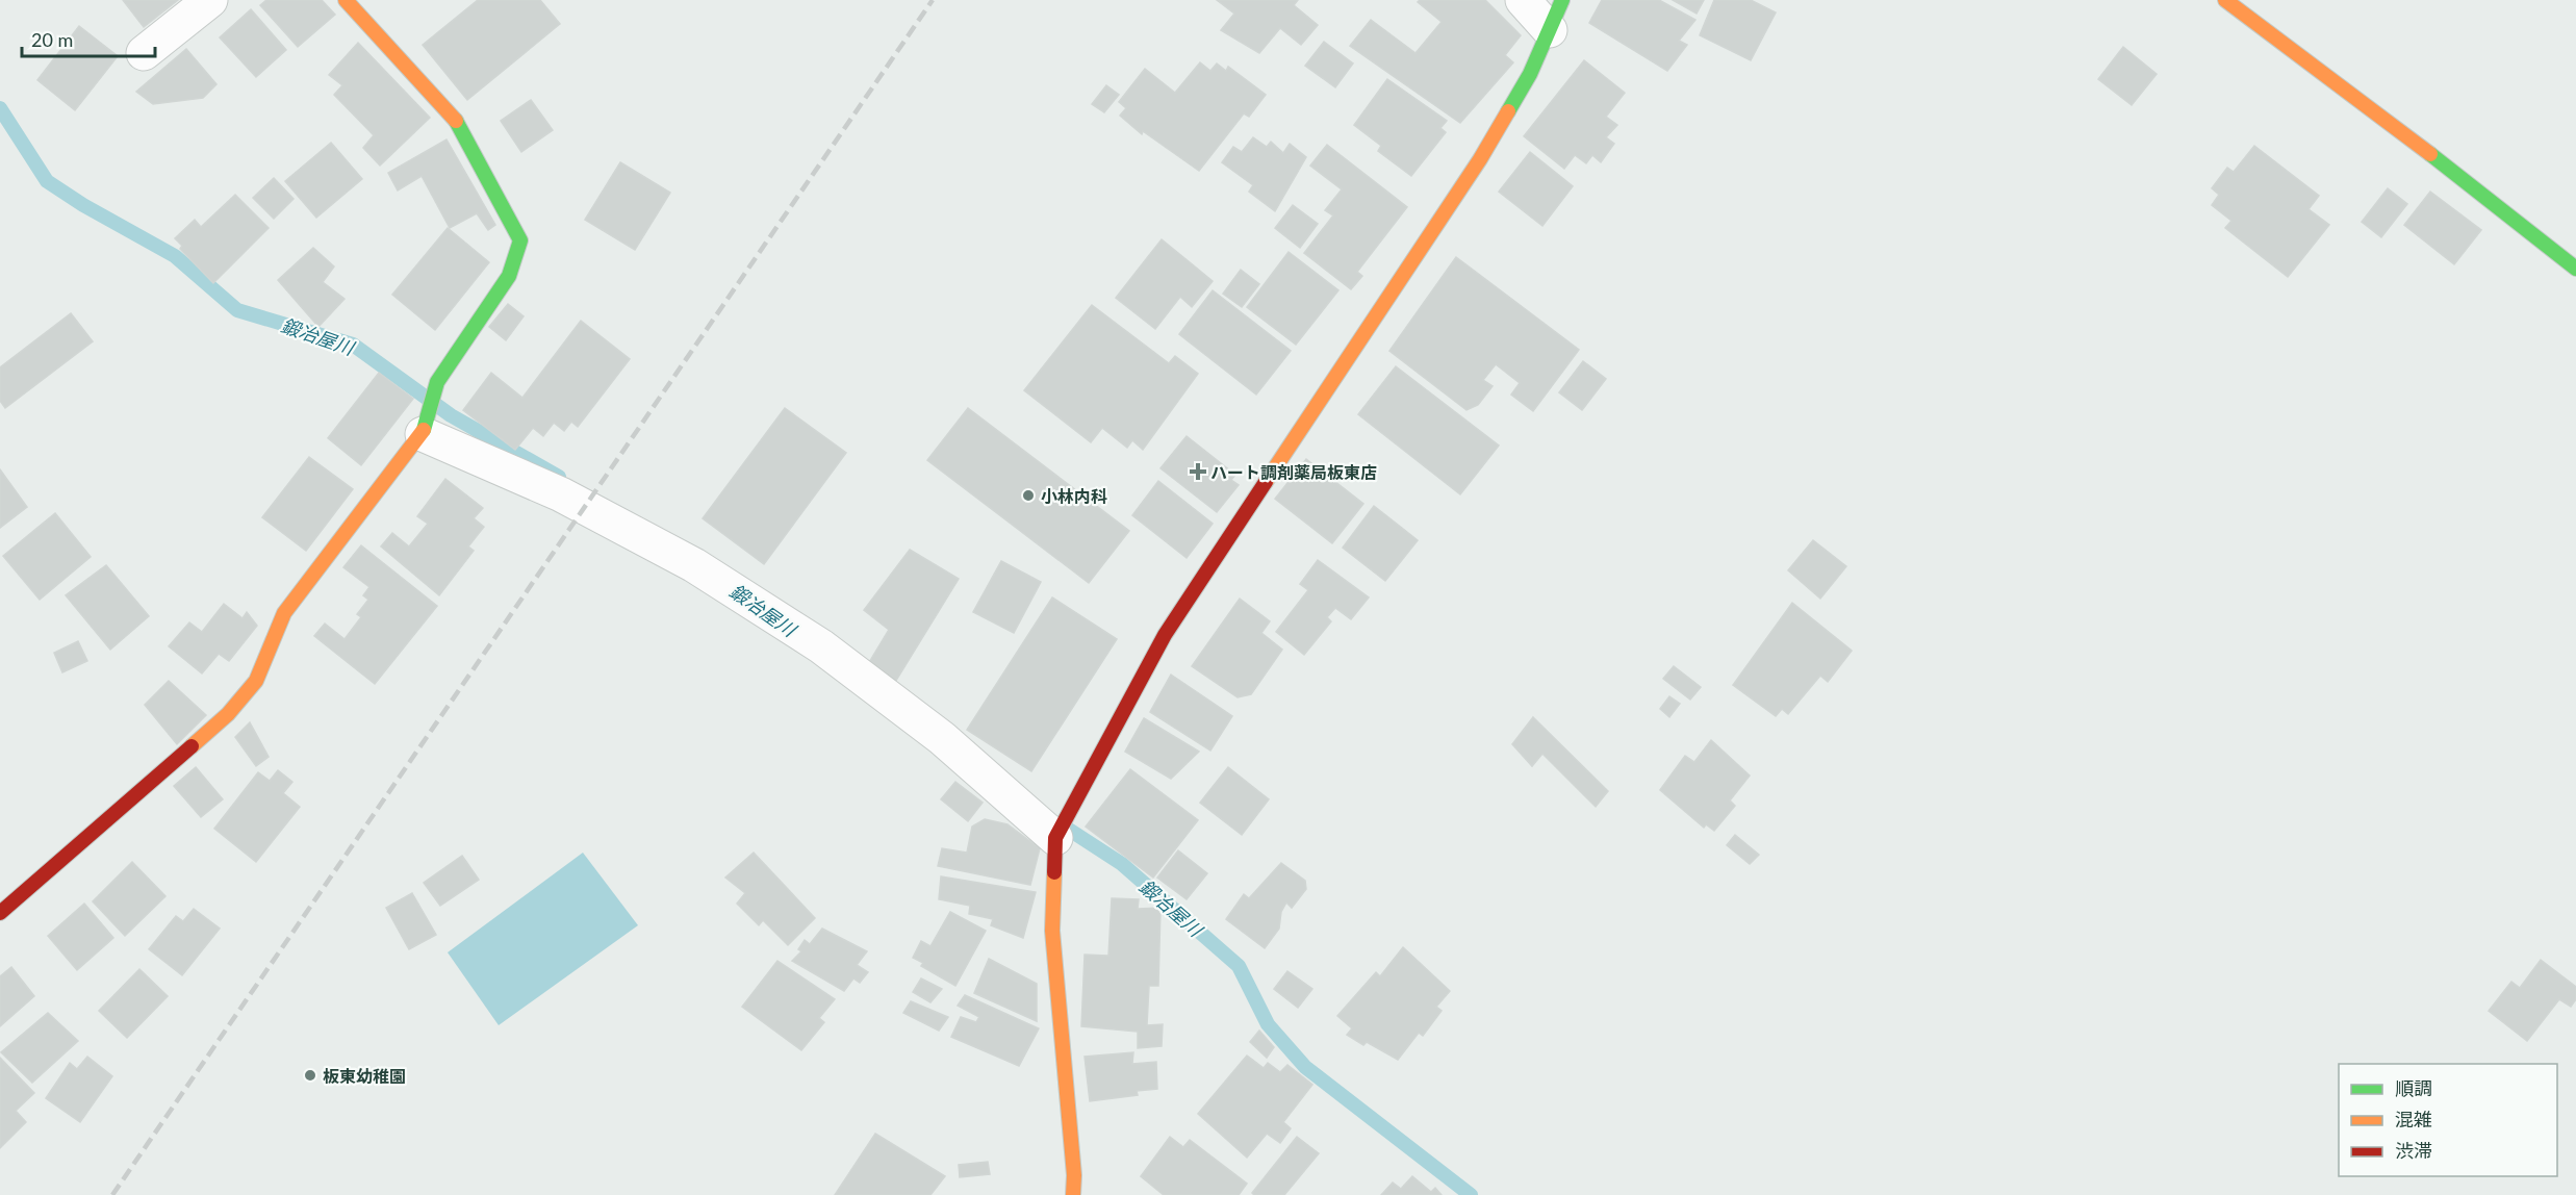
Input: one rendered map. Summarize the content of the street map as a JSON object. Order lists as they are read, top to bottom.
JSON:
{
  "water": ["鍛冶屋川"],
  "places": {
    "health": ["ハート調剤薬局板東店"],
    "other": ["小林内科", "板東幼稚園"]
  },
  "legend": ["順調", "混雑", "渋滞"],
  "scale_bar": "20 m"
}
